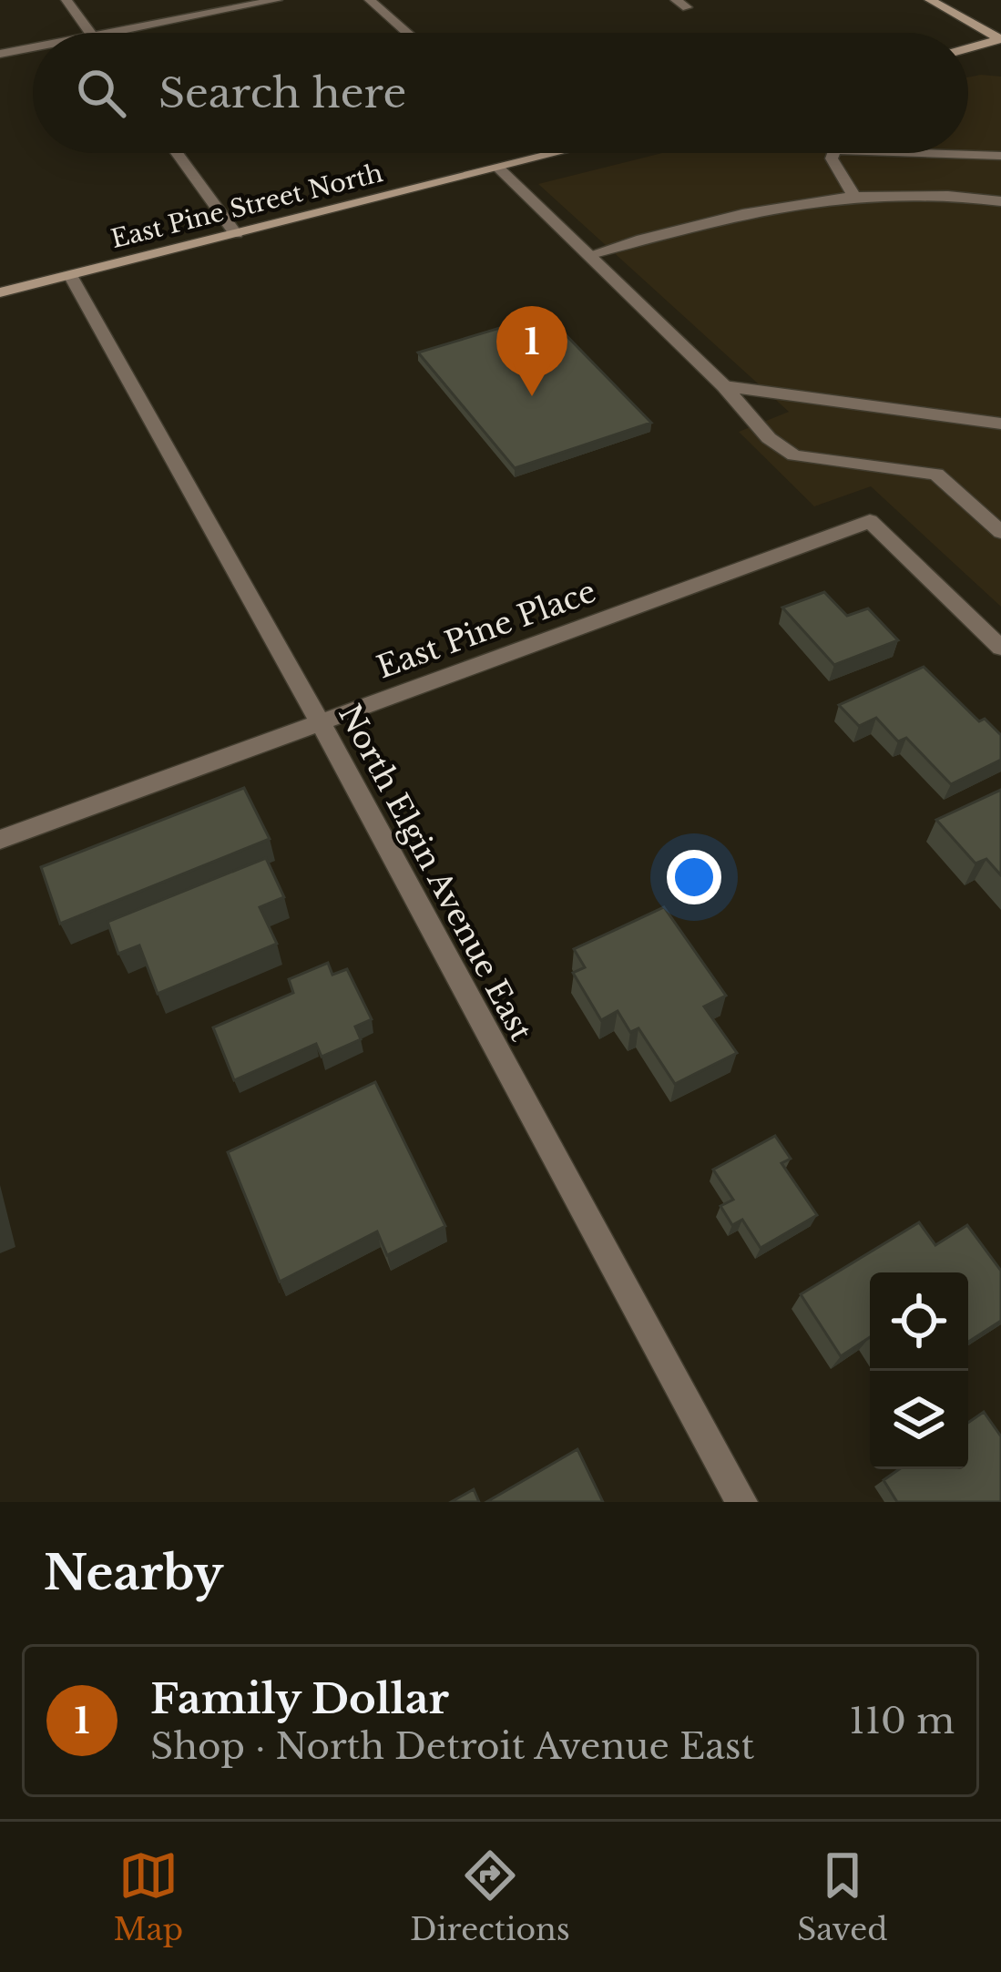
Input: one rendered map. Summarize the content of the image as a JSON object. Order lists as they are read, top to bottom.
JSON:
{
  "streets": {
    "main road": ["East Pine Street North"],
    "street": ["East Pine Place", "North Elgin Avenue East"]
  },
  "crossings": [
    ["East Pine Street North", "North Elgin Avenue East"],
    ["East Pine Place", "North Elgin Avenue East"]
  ],
  "page": {
    "search": "Search here",
    "pins": "1",
    "heading": "Nearby",
    "list": [
      {
        "mark": "1",
        "name": "Family Dollar",
        "note": "Shop · North Detroit Avenue East",
        "value": "110 m"
      }
    ],
    "nav": ["Map", "Directions", "Saved"]
  }
}
